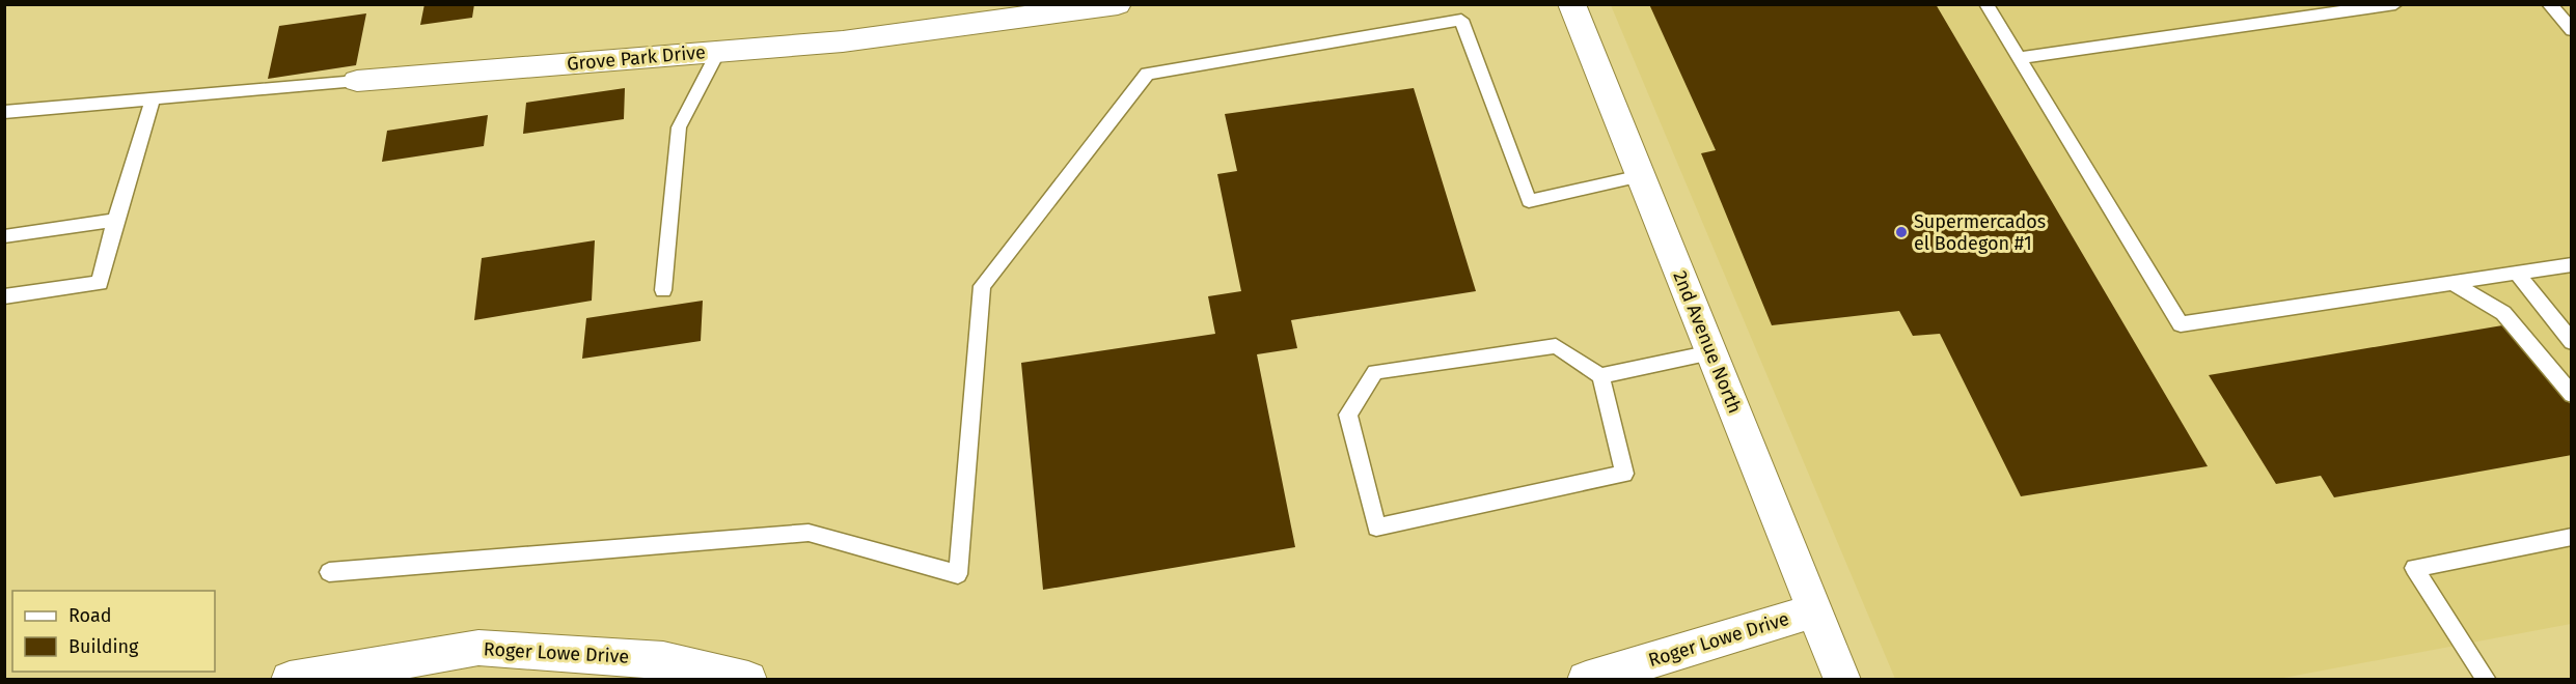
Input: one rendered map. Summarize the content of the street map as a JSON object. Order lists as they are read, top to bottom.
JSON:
{
  "streets": {
    "street": ["Grove Park Drive", "2nd Avenue North", "Roger Lowe Drive"]
  },
  "crossings": [
    ["2nd Avenue North", "Roger Lowe Drive"]
  ],
  "places": ["Supermercados el Bodegon #1"],
  "legend": ["Road", "Building"]
}
